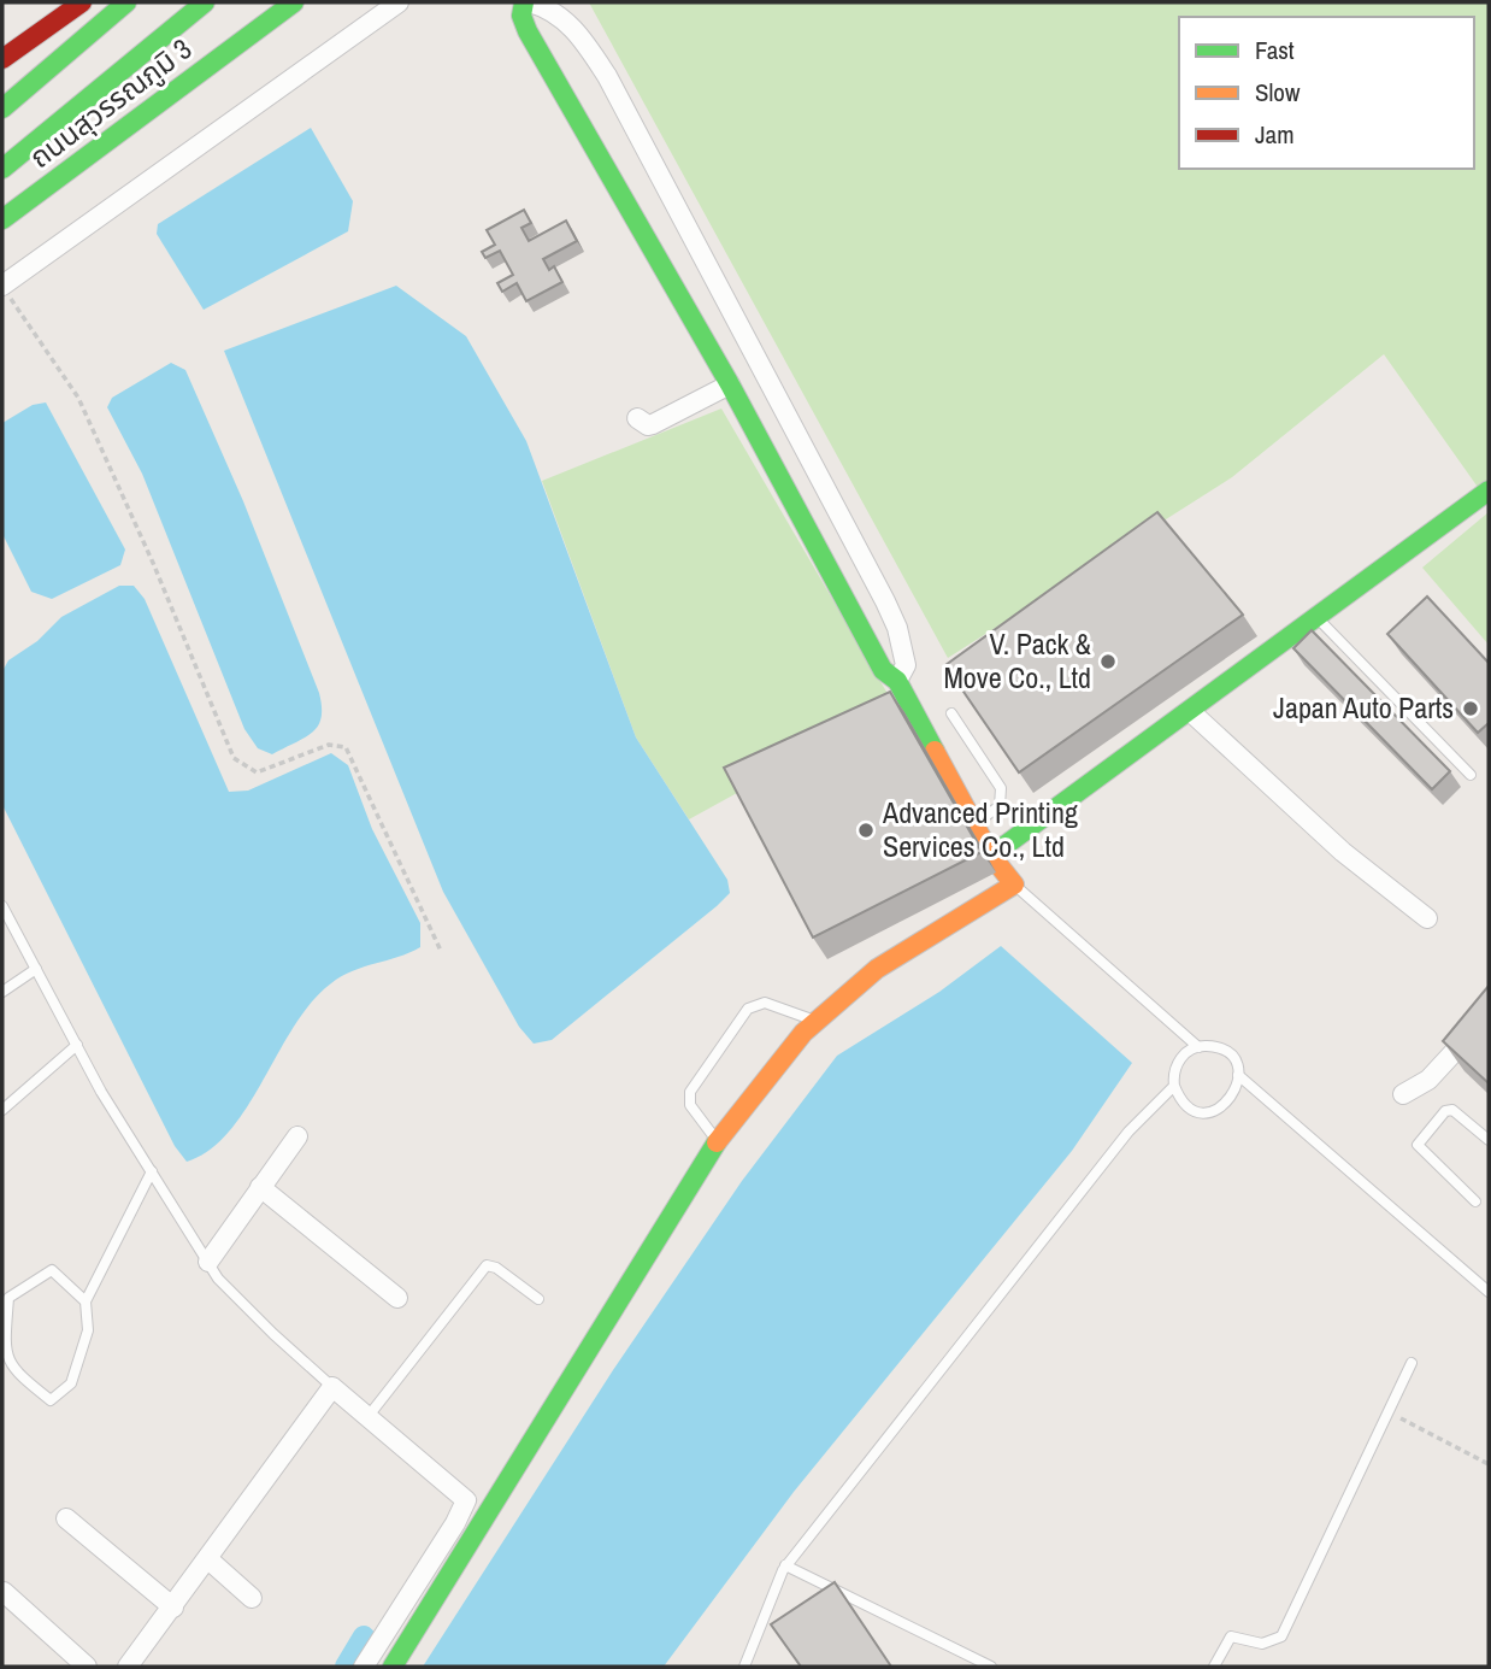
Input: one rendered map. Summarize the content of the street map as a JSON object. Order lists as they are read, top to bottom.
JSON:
{
  "streets": {
    "main road": ["ถนนสุวรรณภูมิ 3"]
  },
  "places": ["V. Pack & Move Co., Ltd", "Japan Auto Parts", "Advanced Printing Services Co., Ltd"],
  "legend": ["Fast", "Slow", "Jam"]
}
